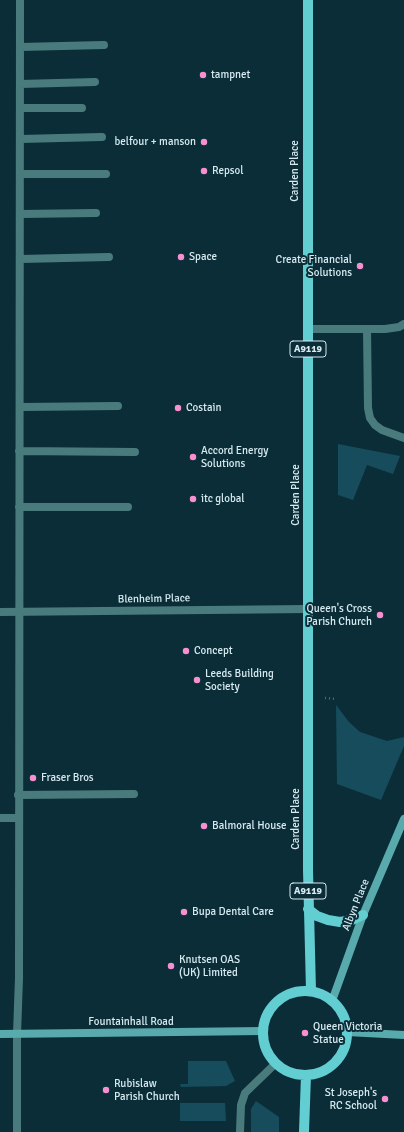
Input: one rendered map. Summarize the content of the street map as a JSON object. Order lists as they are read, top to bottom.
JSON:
{
  "streets": {
    "main road": ["Carden Place", "A9119"],
    "street": ["Blenheim Place", "Albyn Place", "Fountainhall Road"]
  },
  "crossings": [
    ["Carden Place", "Blenheim Place"],
    ["Carden Place", "Albyn Place"],
    ["Carden Place", "Fountainhall Road"],
    ["Albyn Place", "Fountainhall Road"]
  ],
  "places": [
    "tampnet",
    "belfour + manson",
    "Repsol",
    "Space",
    "Create Financial Solutions",
    "Costain",
    "Accord Energy Solutions",
    "itc global",
    "Queen's Cross Parish Church",
    "Concept",
    "Leeds Building Society",
    "Fraser Bros",
    "Balmoral House",
    "Bupa Dental Care",
    "Knutsen OAS (UK) Limited",
    "Queen Victoria Statue",
    "Rubislaw Parish Church",
    "St Joseph's RC School"
  ]
}
